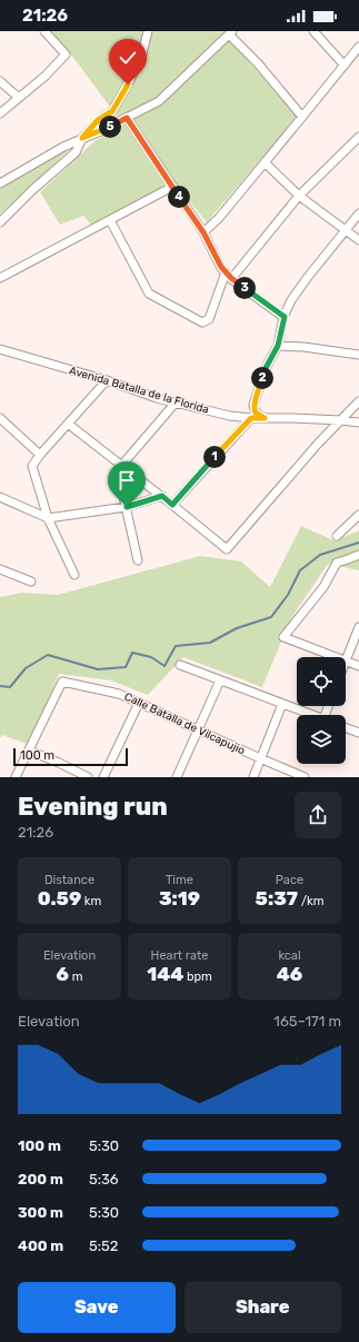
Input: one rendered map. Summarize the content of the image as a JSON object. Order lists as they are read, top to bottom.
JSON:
{
  "streets": {
    "street": ["Avenida Batalla de la Florida", "Calle Batalla de Vilcapujio"]
  },
  "scale_bar": "100 m",
  "page": {
    "status": "21:26",
    "pins": [
      "5",
      "4",
      "3",
      "2",
      "1"
    ],
    "scale": "100 m",
    "heading": ["Evening run", "21:26"],
    "stats": [
      ["Distance", "0.59 km"],
      ["Time", "3:19"],
      ["Pace", "5:37 /km"],
      ["Elevation", "6 m"],
      ["Heart rate", "144 bpm"],
      ["kcal", "46"]
    ],
    "chart": ["Elevation", "165–171 m"],
    "list": [
      {
        "name": "100 m",
        "note": "5:30"
      },
      {
        "name": "200 m",
        "note": "5:36"
      },
      {
        "name": "300 m",
        "note": "5:30"
      },
      {
        "name": "400 m",
        "note": "5:52"
      }
    ],
    "buttons": ["Save", "Share"]
  }
}
